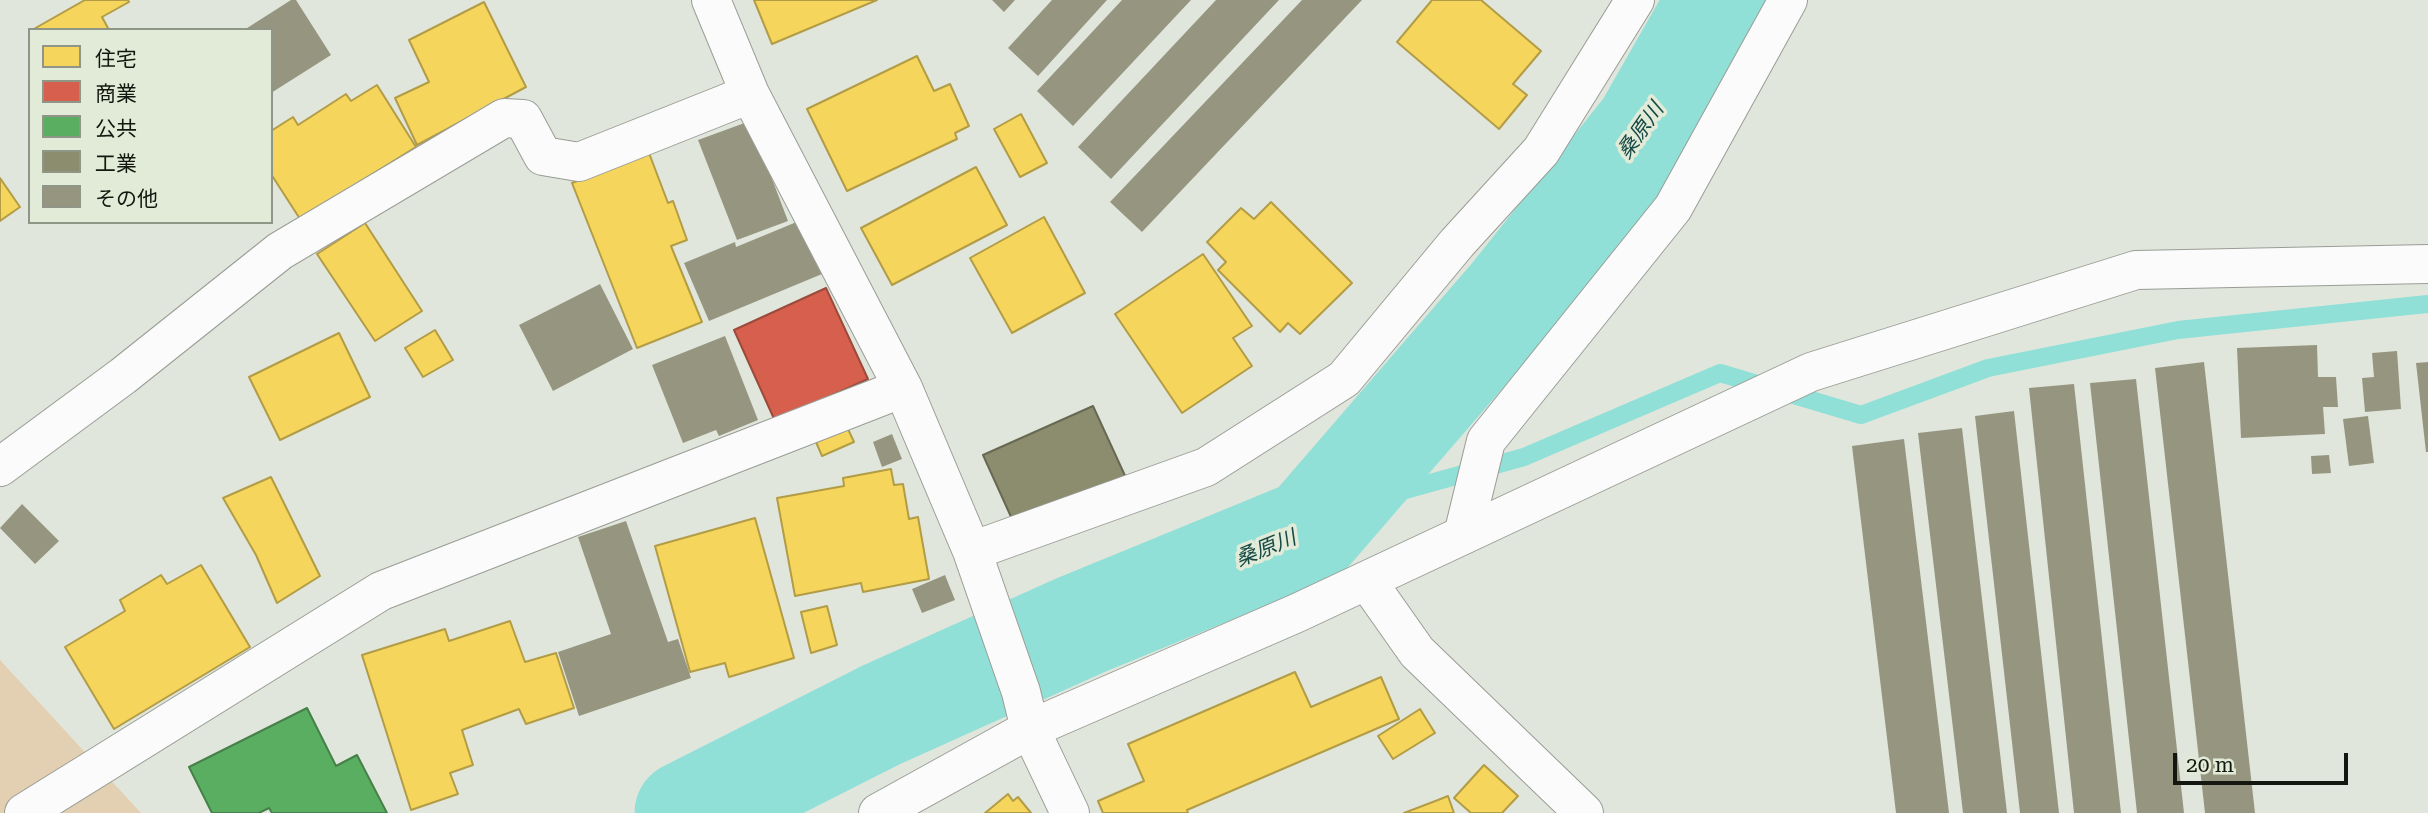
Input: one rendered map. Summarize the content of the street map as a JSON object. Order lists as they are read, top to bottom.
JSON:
{
  "water": ["桑原川"],
  "legend": [
    "住宅",
    "商業",
    "公共",
    "工業",
    "その他"
  ],
  "scale_bar": "20 m"
}
